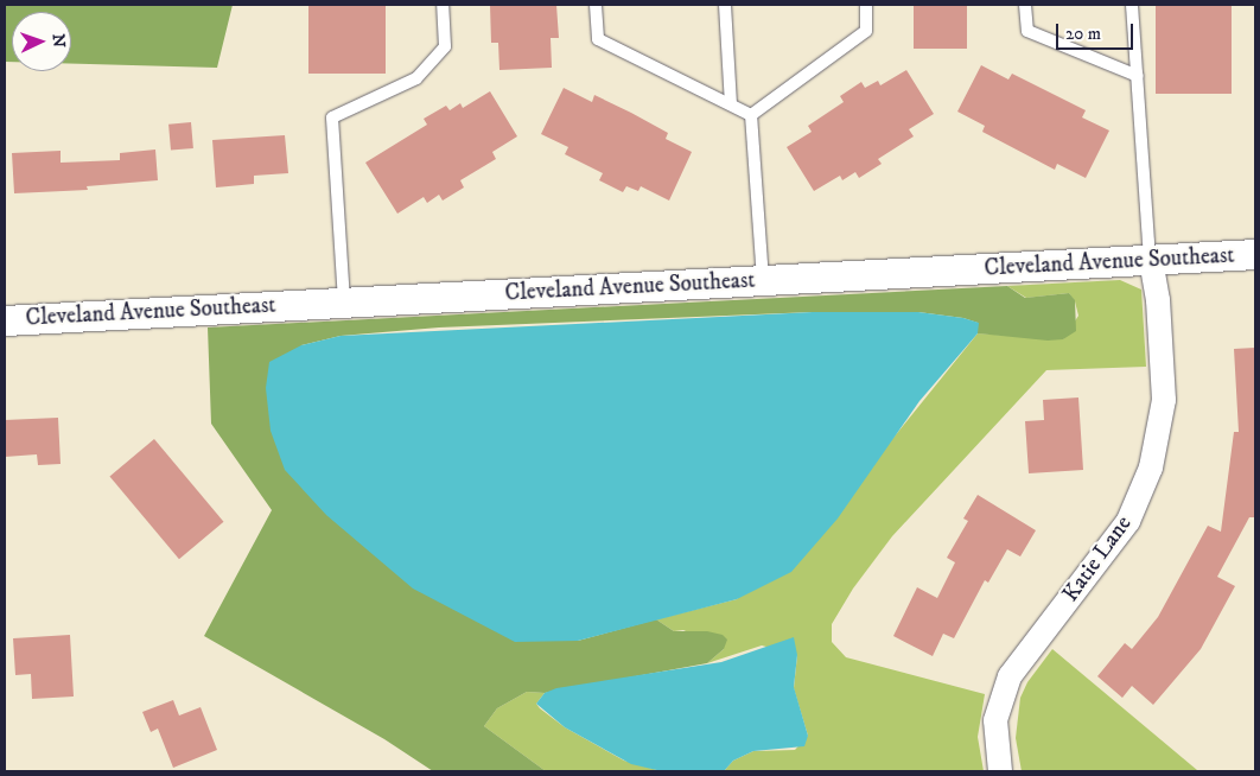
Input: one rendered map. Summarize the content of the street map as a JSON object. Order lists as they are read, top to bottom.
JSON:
{
  "streets": {
    "street": ["Cleveland Avenue Southeast", "Katie Lane"]
  },
  "crossings": [
    ["Cleveland Avenue Southeast", "Katie Lane"]
  ],
  "scale_bar": "20 m",
  "north": "right"
}
